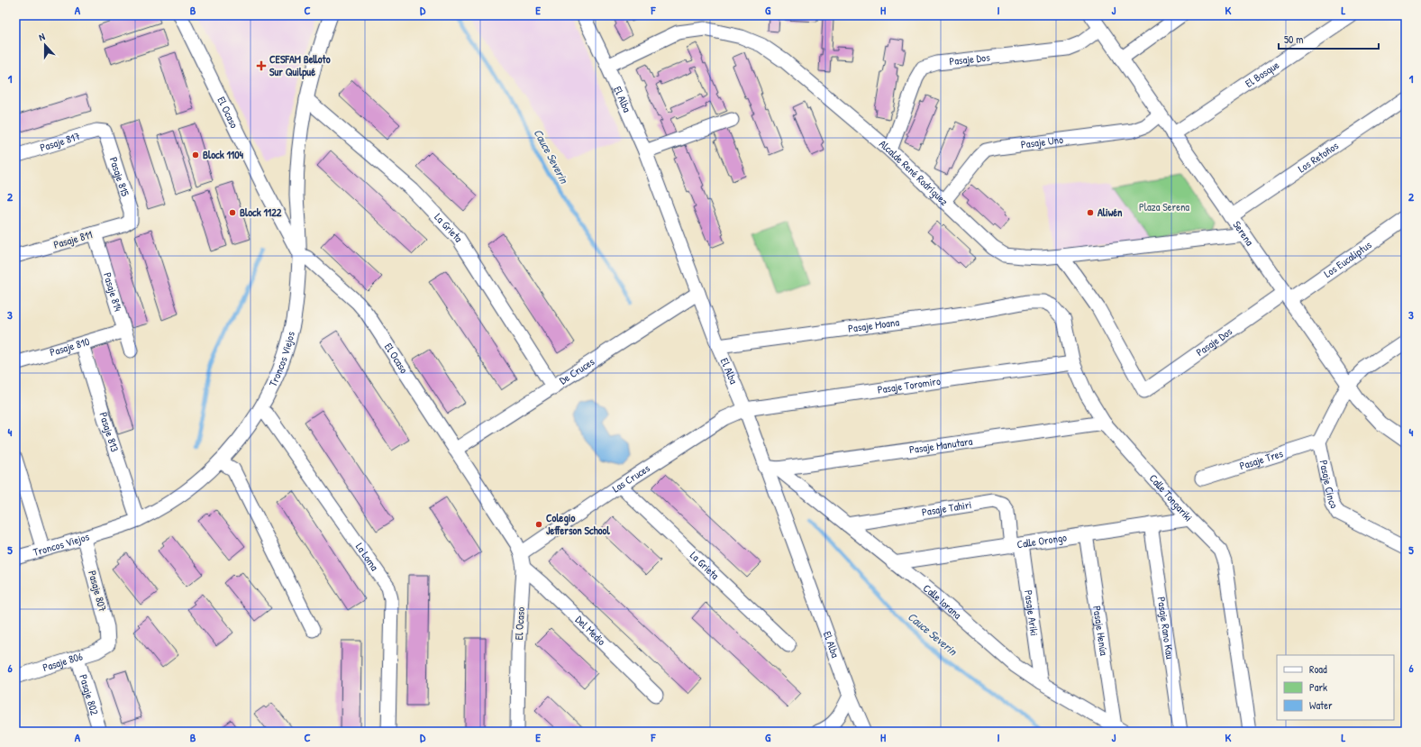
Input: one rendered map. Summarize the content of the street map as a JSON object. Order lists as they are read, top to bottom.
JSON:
{
  "streets": {
    "street": [
      "Pasaje Dos",
      "El Bosque",
      "El Alba",
      "El Ocaso",
      "Pasaje 817",
      "Pasaje Uno",
      "Los Retoños",
      "Alcalde René Rodríguez",
      "Pasaje 815",
      "La Grieta",
      "Serena",
      "Pasaje 811",
      "Los Eucaliptus",
      "Pasaje 814",
      "Pasaje Moana",
      "Pasaje 810",
      "Troncos Viejos",
      "De Cruces",
      "Pasaje Toromiro",
      "Pasaje 813",
      "Pasaje Manutara",
      "Pasaje Tres",
      "Las Cruces",
      "Pasaje Cinco",
      "Calle Tongariki",
      "Pasaje Tahiri",
      "Calle Orongo",
      "La Loma",
      "Pasaje 807",
      "Calle Iorana",
      "Pasaje Ariki",
      "Pasaje Rano Kau",
      "Del Medio",
      "Pasaje Henúa",
      "Pasaje 806",
      "Pasaje 802"
    ]
  },
  "crossings": [
    ["Pasaje Dos", "Alcalde René Rodríguez"],
    ["Pasaje Dos", "Serena"],
    ["Pasaje Dos", "Los Eucaliptus"],
    ["El Bosque", "Serena"],
    ["El Alba", "Alcalde René Rodríguez"],
    ["El Alba", "Pasaje Moana"],
    ["El Alba", "De Cruces"],
    ["El Alba", "Pasaje Toromiro"],
    ["El Alba", "Pasaje Manutara"],
    ["El Alba", "Las Cruces"],
    ["El Alba", "Calle Iorana"],
    ["El Ocaso", "Troncos Viejos"],
    ["El Ocaso", "De Cruces"],
    ["El Ocaso", "Las Cruces"],
    ["El Ocaso", "Del Medio"],
    ["Pasaje 817", "Pasaje 815"],
    ["Pasaje Uno", "Alcalde René Rodríguez"],
    ["Pasaje Uno", "Serena"],
    ["Los Retoños", "Serena"],
    ["Alcalde René Rodríguez", "Serena"],
    ["Pasaje 815", "Pasaje 811"],
    ["La Grieta", "Troncos Viejos"],
    ["La Grieta", "De Cruces"],
    ["La Grieta", "Las Cruces"],
    ["Serena", "Los Eucaliptus"],
    ["Pasaje 811", "Pasaje 814"],
    ["Pasaje 814", "Pasaje 810"],
    ["Pasaje Moana", "Calle Tongariki"],
    ["Pasaje 810", "Pasaje 813"],
    ["Troncos Viejos", "Pasaje 813"],
    ["Troncos Viejos", "La Loma"],
    ["Troncos Viejos", "Pasaje 807"],
    ["Pasaje Toromiro", "Las Cruces"],
    ["Pasaje Toromiro", "Calle Tongariki"],
    ["Pasaje Manutara", "Calle Tongariki"],
    ["Pasaje Manutara", "Calle Iorana"],
    ["Pasaje Tres", "Pasaje Cinco"],
    ["Calle Tongariki", "Calle Orongo"],
    ["Pasaje Tahiri", "Calle Orongo"],
    ["Pasaje Tahiri", "Calle Iorana"],
    ["Pasaje Tahiri", "Pasaje Ariki"],
    ["Calle Orongo", "Calle Iorana"],
    ["Calle Orongo", "Pasaje Ariki"],
    ["Calle Orongo", "Pasaje Rano Kau"],
    ["Calle Orongo", "Pasaje Henúa"],
    ["Pasaje 807", "Pasaje 806"],
    ["Calle Iorana", "Pasaje Ariki"],
    ["Calle Iorana", "Pasaje Henúa"],
    ["Pasaje 806", "Pasaje 802"]
  ],
  "water": ["Cauce Severin"],
  "parks": ["Plaza Serena"],
  "places": {
    "health": ["CESFAM Belloto Sur Quilpué"],
    "other": [
      "Block 1104",
      "Block 1122",
      "Aliwén",
      "Colegio Jefferson School"
    ]
  },
  "legend": ["Road", "Park", "Water"],
  "scale_bar": "50 m",
  "north": "top",
  "grid": {
    "columns": [
      "A",
      "B",
      "C",
      "D",
      "E",
      "F",
      "G",
      "H",
      "I",
      "J",
      "K",
      "L"
    ],
    "rows": [
      "1",
      "2",
      "3",
      "4",
      "5",
      "6"
    ]
  }
}
